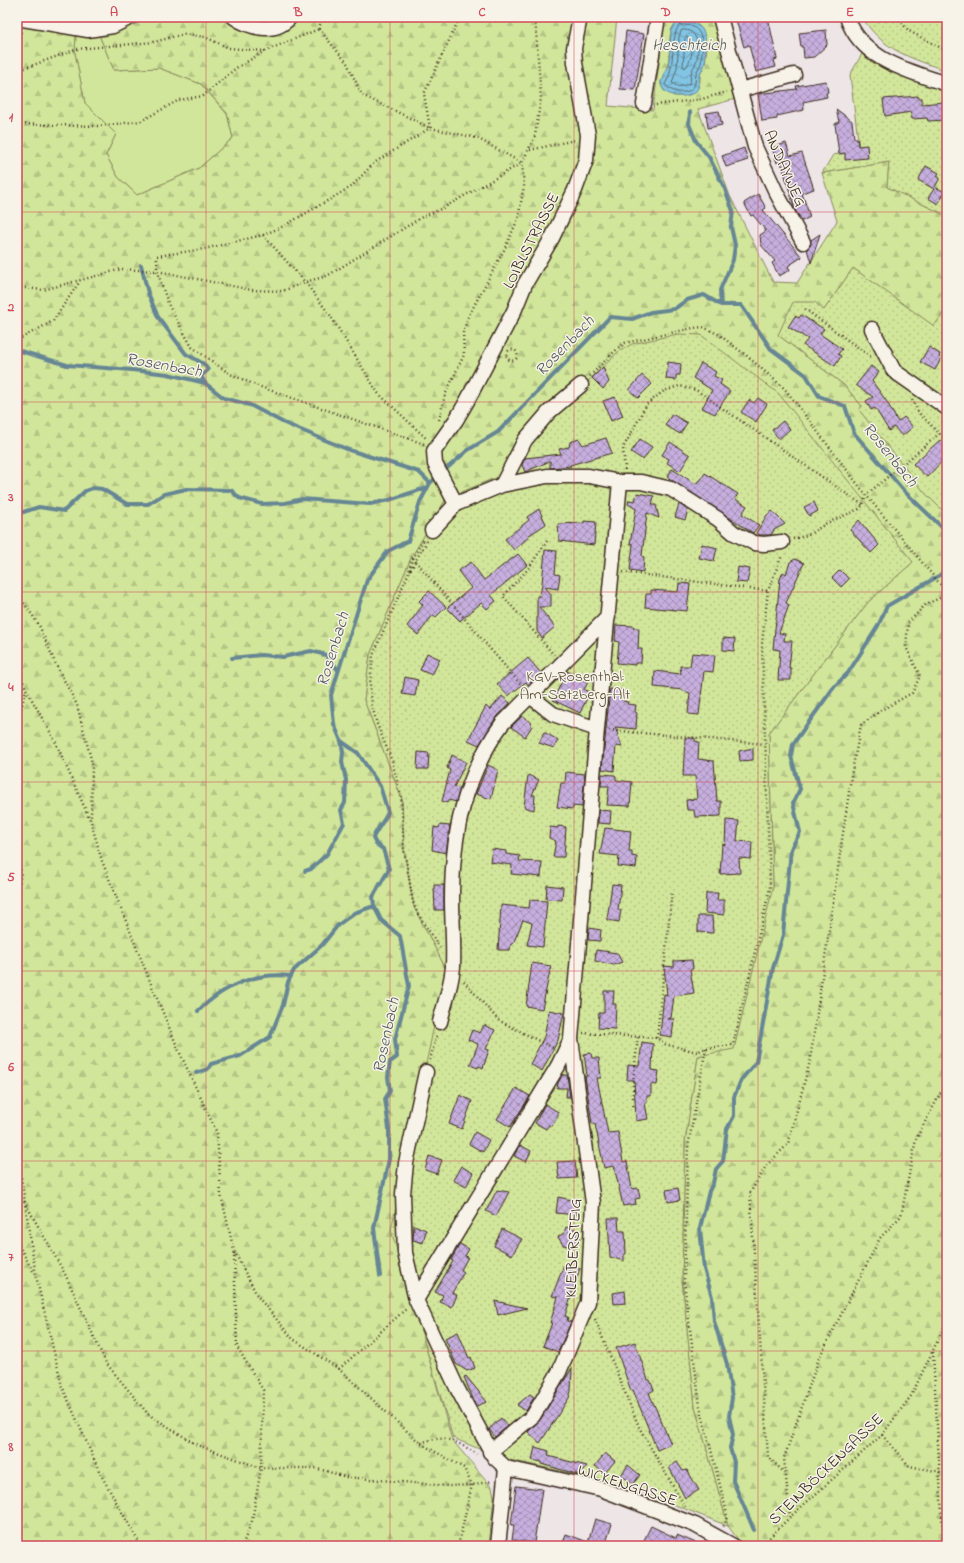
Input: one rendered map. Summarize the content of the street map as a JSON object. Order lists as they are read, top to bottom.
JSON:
{
  "streets": {
    "street": [
      "ANDAYWEG",
      "LOIBLSTRASSE",
      "KLEIBERSTEIG",
      "WICKENGASSE"
    ],
    "path": ["STEINBÖCKENGASSE"]
  },
  "water": ["Heschteich", "Rosenbach"],
  "parks": ["KGV-Rosenthal: Am-Satzberg-Alt"],
  "grid": {
    "columns": [
      "A",
      "B",
      "C",
      "D",
      "E"
    ],
    "rows": [
      "1",
      "2",
      "3",
      "4",
      "5",
      "6",
      "7",
      "8"
    ]
  }
}
